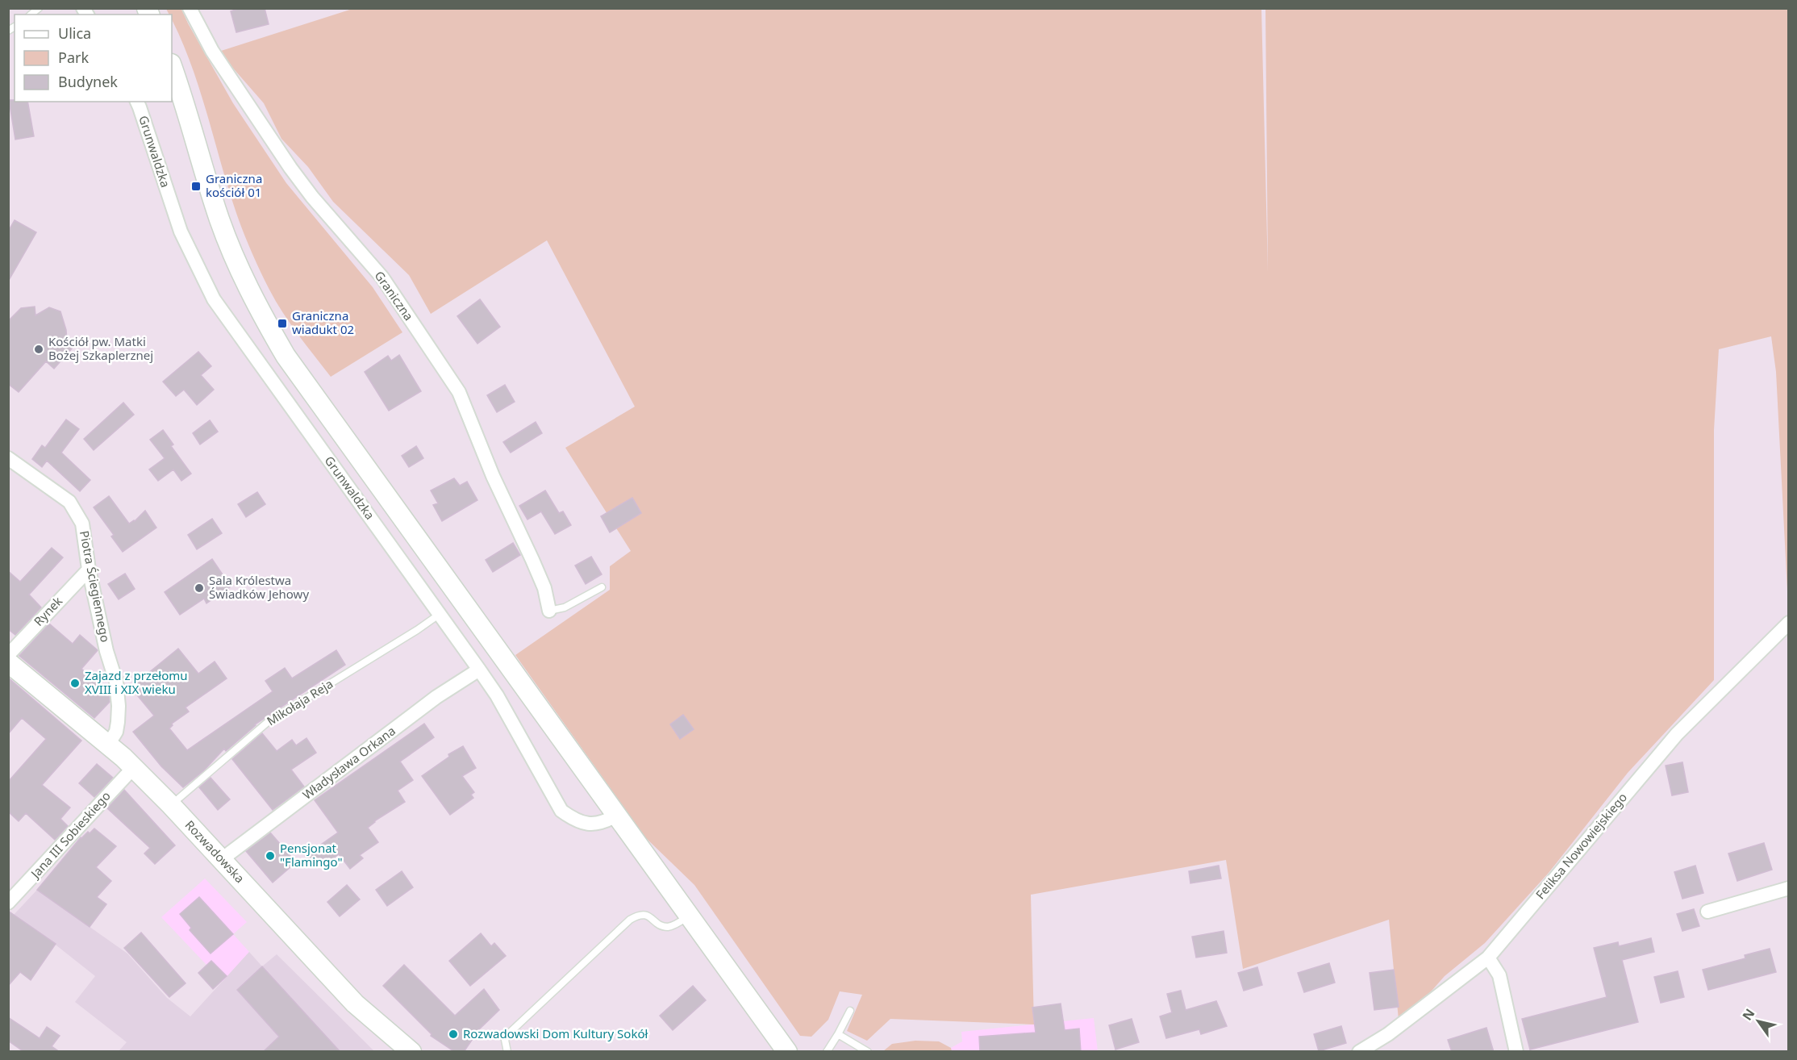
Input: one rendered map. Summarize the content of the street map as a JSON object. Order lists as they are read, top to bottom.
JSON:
{
  "streets": {
    "street": [
      "Grunwaldzka",
      "Graniczna",
      "Piotra Ściegiennego",
      "Rynek",
      "Władysława Orkana",
      "Jana III Sobieskiego",
      "Feliksa Nowowiejskiego",
      "Rozwadowska"
    ],
    "lane": ["Mikołaja Reja"]
  },
  "crossings": [
    ["Grunwaldzka", "Mikołaja Reja"],
    ["Grunwaldzka", "Władysława Orkana"],
    ["Piotra Ściegiennego", "Rynek"],
    ["Piotra Ściegiennego", "Rozwadowska"],
    ["Mikołaja Reja", "Rozwadowska"],
    ["Władysława Orkana", "Rozwadowska"],
    ["Jana III Sobieskiego", "Rozwadowska"]
  ],
  "places": {
    "transit": ["Graniczna kościół 01", "Graniczna wiadukt 02"],
    "other": [
      "Kościół pw. Matki Bożej Szkaplerznej",
      "Sala Królestwa Świadków Jehowy",
      "Zajazd z przełomu XVIII i XIX wieku",
      "Pensjonat \"Flamingo\"",
      "Rozwadowski Dom Kultury Sokół"
    ]
  },
  "legend": ["Ulica", "Park", "Budynek"],
  "north": "top left"
}
